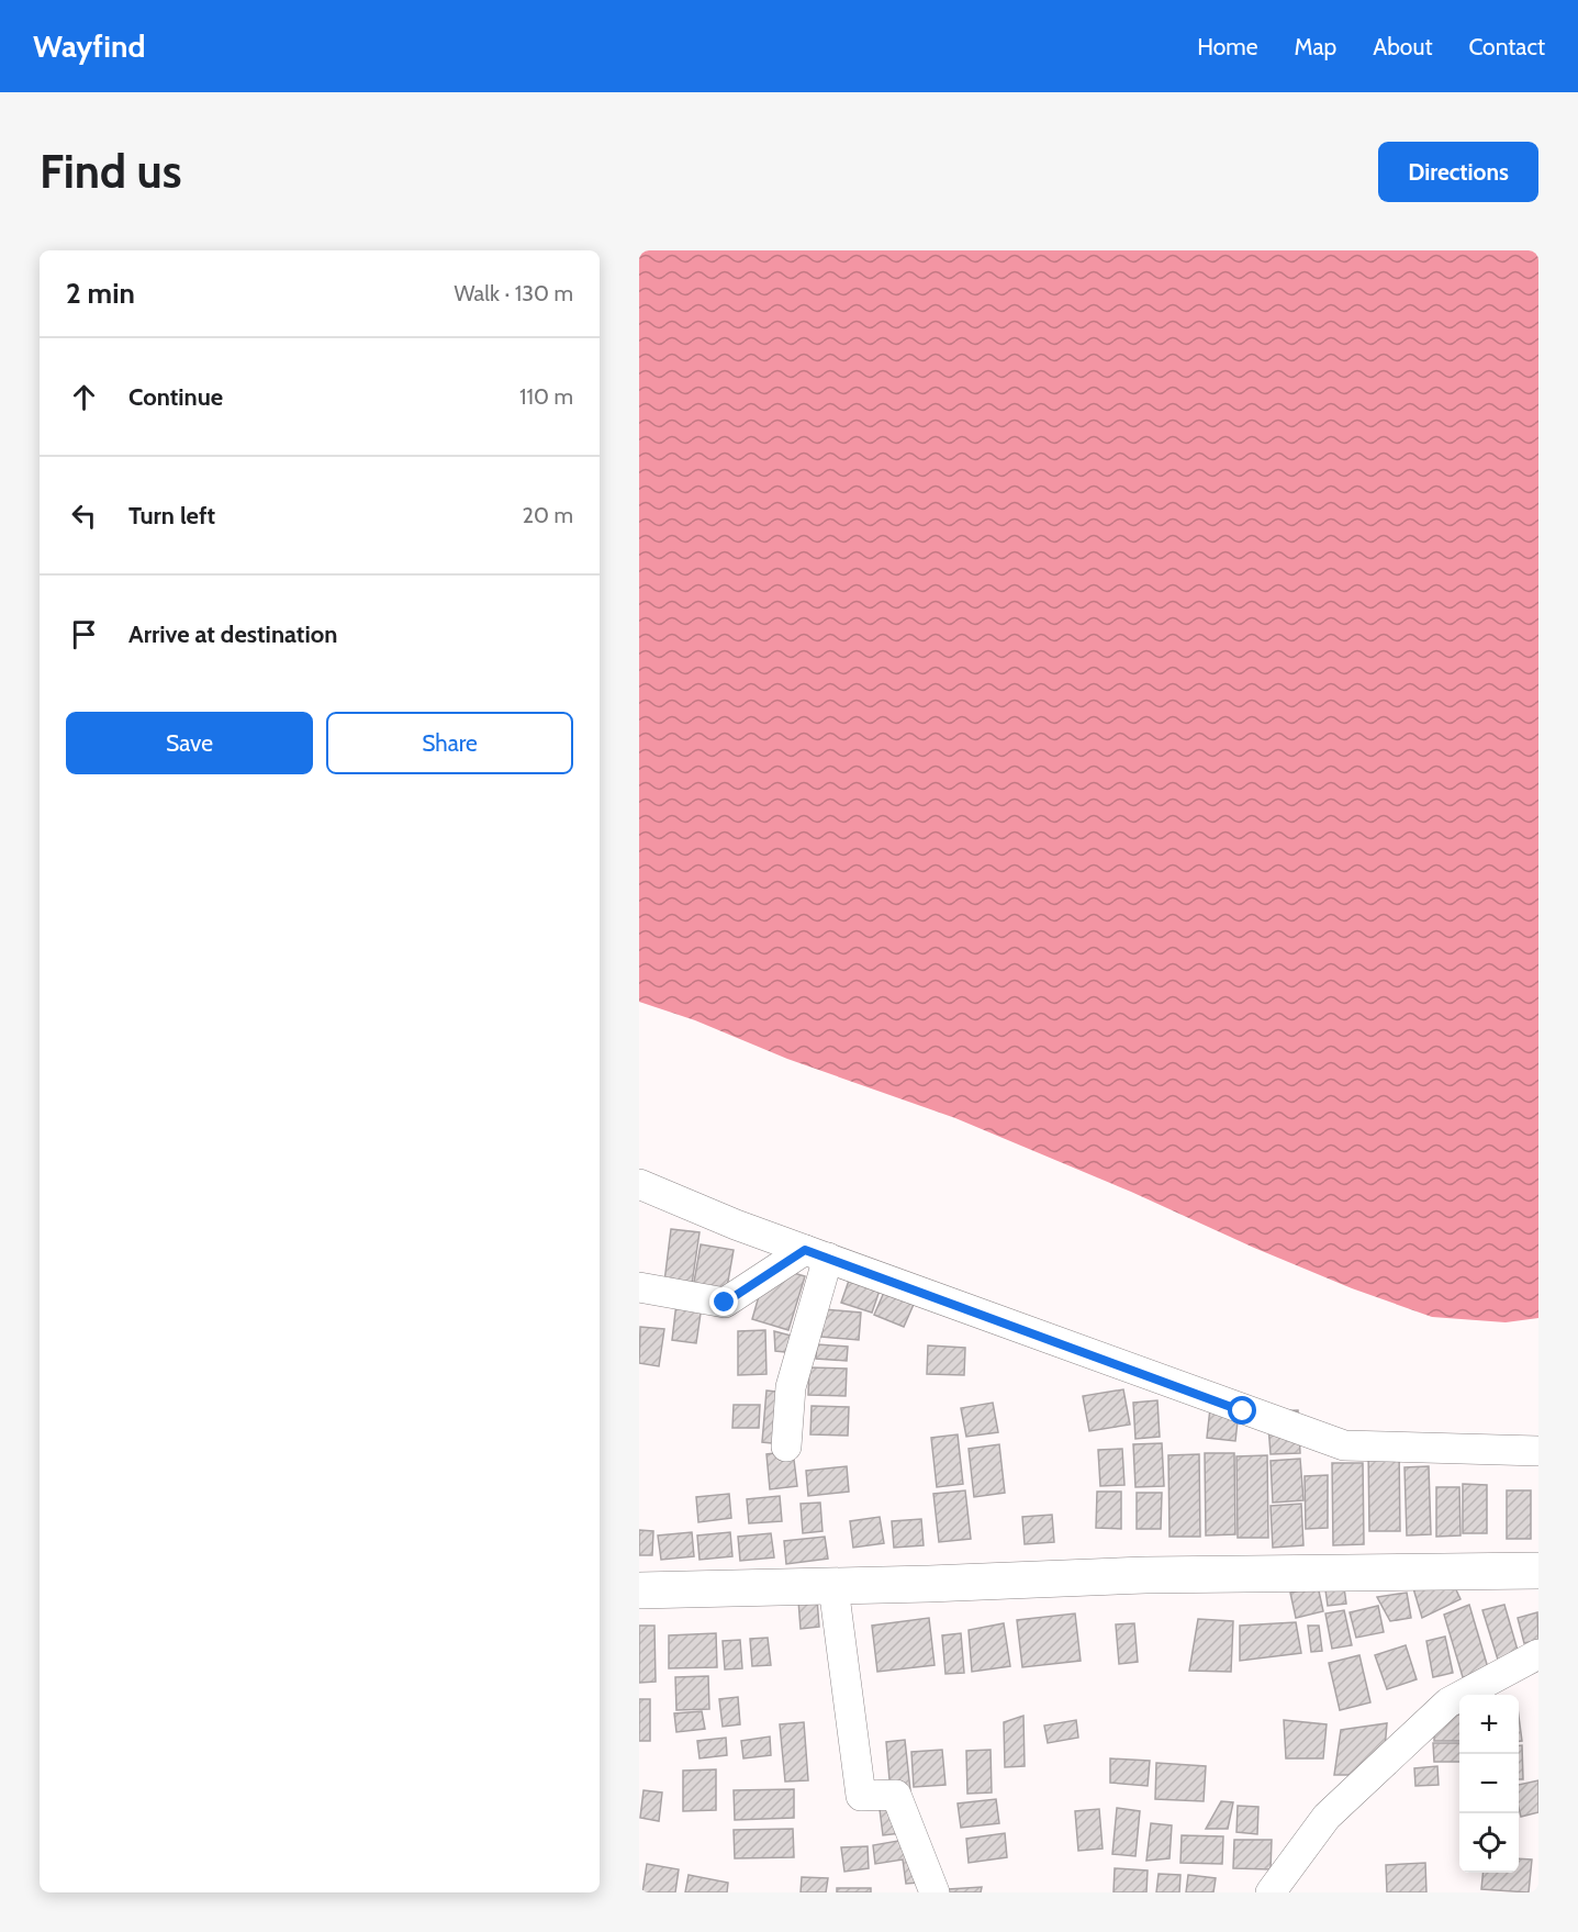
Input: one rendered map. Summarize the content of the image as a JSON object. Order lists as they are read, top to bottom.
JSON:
{
  "page": {
    "header": "Wayfind",
    "nav": [
      "Home",
      "Map",
      "About",
      "Contact"
    ],
    "buttons": [
      "Directions",
      ["Save", "Share"]
    ],
    "title": "Find us",
    "heading": ["2 min", "Walk · 130 m"],
    "list": [
      ["Continue", "110 m"],
      ["Turn left", "20 m"],
      "Arrive at destination"
    ],
    "map_buttons": ["+", "−"]
  }
}
